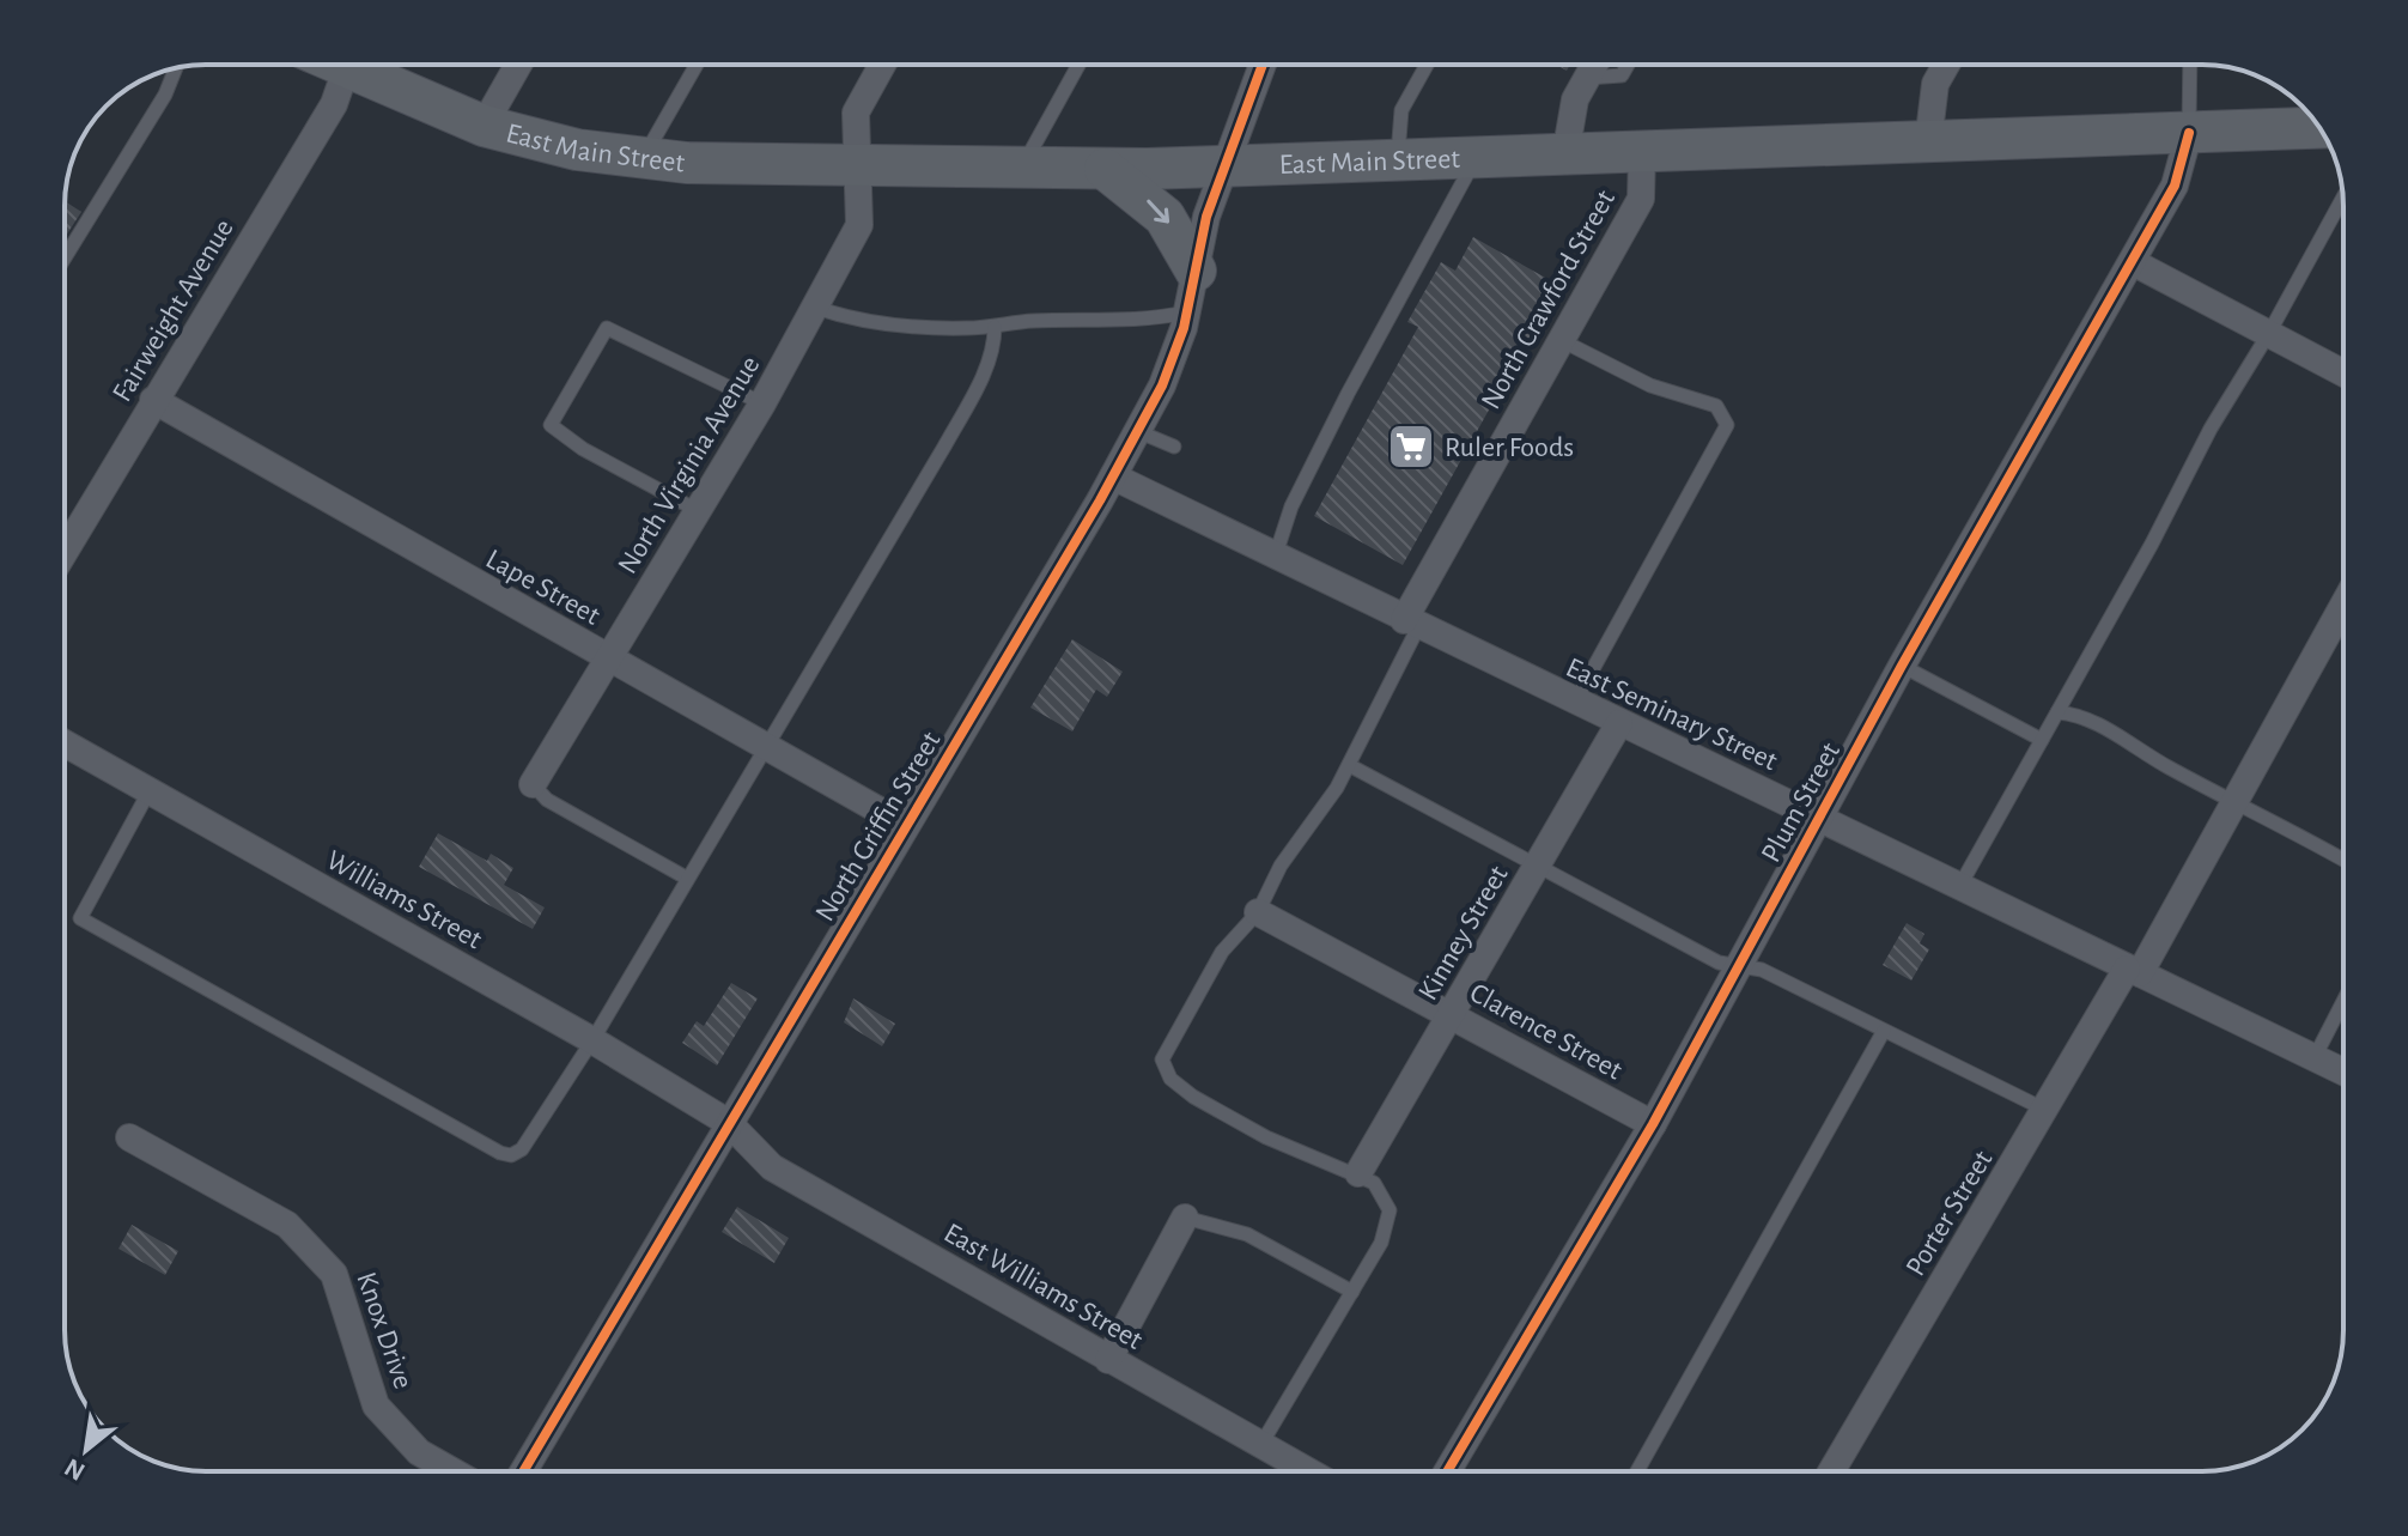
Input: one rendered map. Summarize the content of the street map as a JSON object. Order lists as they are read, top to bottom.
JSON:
{
  "streets": {
    "main road": ["East Main Street"],
    "street": [
      "North Crawford Street",
      "Fairweight Avenue",
      "North Virginia Avenue",
      "Lape Street",
      "East Seminary Street",
      "Plum Street",
      "North Griffin Street",
      "Williams Street",
      "Kinney Street",
      "Clarence Street",
      "Porter Street",
      "East Williams Street",
      "Knox Drive"
    ]
  },
  "crossings": [
    ["East Main Street", "North Crawford Street"],
    ["East Main Street", "North Virginia Avenue"],
    ["East Main Street", "Plum Street"],
    ["East Main Street", "North Griffin Street"],
    ["North Crawford Street", "East Seminary Street"],
    ["Fairweight Avenue", "Lape Street"],
    ["North Virginia Avenue", "Lape Street"],
    ["Lape Street", "North Griffin Street"],
    ["East Seminary Street", "Plum Street"],
    ["East Seminary Street", "North Griffin Street"],
    ["East Seminary Street", "Kinney Street"],
    ["East Seminary Street", "Porter Street"],
    ["Plum Street", "Clarence Street"],
    ["North Griffin Street", "Williams Street"],
    ["North Griffin Street", "East Williams Street"],
    ["Williams Street", "East Williams Street"],
    ["Kinney Street", "Clarence Street"]
  ],
  "places": {
    "supermarket": ["Ruler Foods"]
  },
  "north": "bottom left"
}
